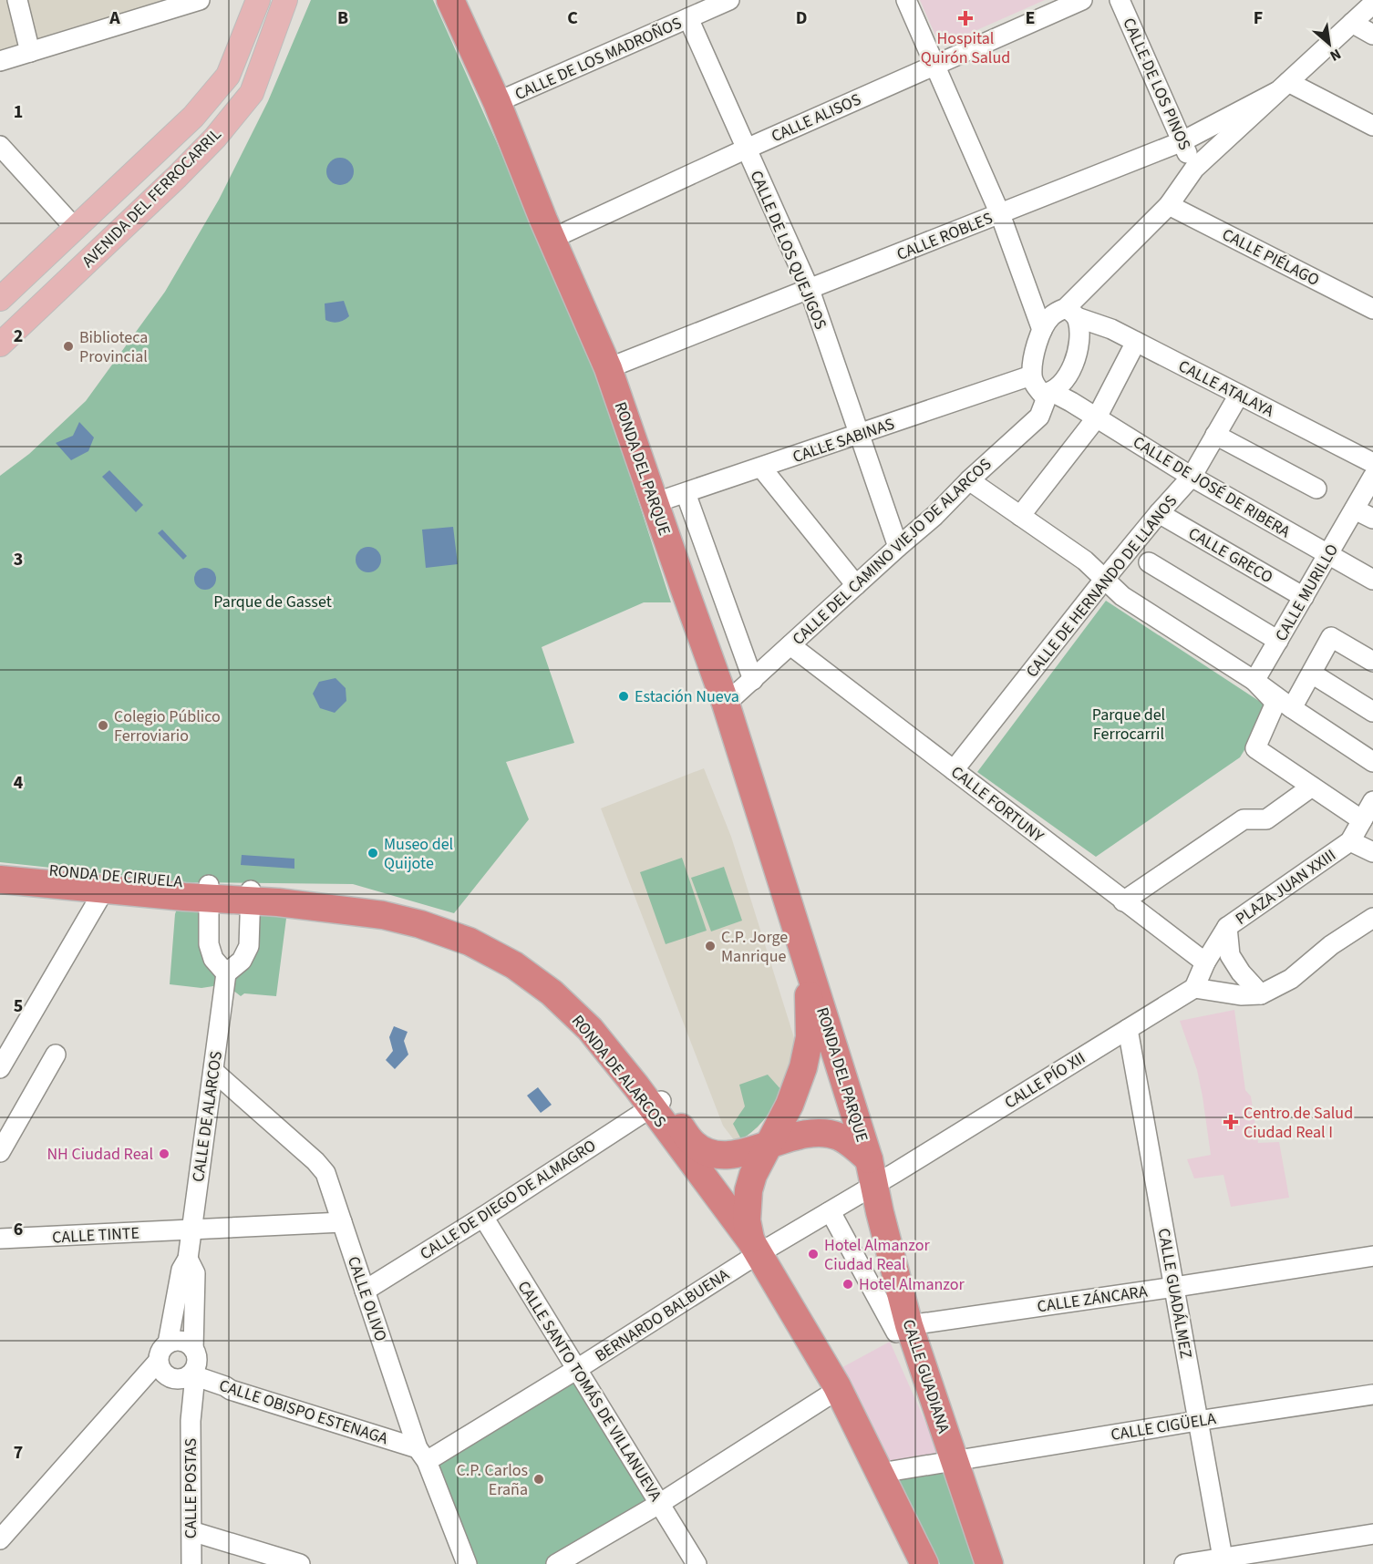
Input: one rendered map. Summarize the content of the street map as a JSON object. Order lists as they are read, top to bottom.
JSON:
{
  "streets": {
    "highway": [
      "RONDA DEL PARQUE",
      "RONDA DE CIRUELA",
      "RONDA DE ALARCOS",
      "CALLE GUADIANA"
    ],
    "main road": ["AVENIDA DEL FERROCARRIL"],
    "street": [
      "CALLE DE LOS MADROÑOS",
      "CALLE DE LOS PINOS",
      "CALLE ALISOS",
      "CALLE ROBLES",
      "CALLE DE LOS QUEJIGOS",
      "CALLE PIÉLAGO",
      "CALLE ATALAYA",
      "CALLE SABINAS",
      "CALLE DE JOSÉ DE RIBERA",
      "CALLE DEL CAMINO VIEJO DE ALARCOS",
      "CALLE GRECO",
      "CALLE DE HERNANDO DE LLANOS",
      "CALLE MURILLO",
      "CALLE FORTUNY",
      "PLAZA JUAN XXIII",
      "CALLE PÍO XII",
      "CALLE DE ALARCOS",
      "CALLE DE DIEGO DE ALMAGRO",
      "CALLE TINTE",
      "CALLE GUADÁLMEZ",
      "CALLE OLIVO",
      "CALLE ZÁNCARA",
      "BERNARDO BALBUENA",
      "CALLE SANTO TOMÁS DE VILLANUEVA",
      "CALLE OBISPO ESTENAGA",
      "CALLE CIGÜELA",
      "CALLE POSTAS"
    ]
  },
  "crossings": [
    ["CALLE DE LOS MADROÑOS", "CALLE DE LOS QUEJIGOS"],
    ["CALLE DE LOS MADROÑOS", "RONDA DEL PARQUE"],
    ["CALLE DE LOS PINOS", "CALLE ROBLES"],
    ["CALLE ALISOS", "CALLE DE LOS QUEJIGOS"],
    ["CALLE ALISOS", "RONDA DEL PARQUE"],
    ["CALLE ROBLES", "CALLE DE LOS QUEJIGOS"],
    ["CALLE ROBLES", "RONDA DEL PARQUE"],
    ["CALLE DE LOS QUEJIGOS", "CALLE SABINAS"],
    ["CALLE DE LOS QUEJIGOS", "CALLE DEL CAMINO VIEJO DE ALARCOS"],
    ["CALLE ATALAYA", "CALLE DEL CAMINO VIEJO DE ALARCOS"],
    ["CALLE ATALAYA", "CALLE DE HERNANDO DE LLANOS"],
    ["CALLE SABINAS", "RONDA DEL PARQUE"],
    ["CALLE SABINAS", "CALLE DE JOSÉ DE RIBERA"],
    ["RONDA DEL PARQUE", "CALLE DEL CAMINO VIEJO DE ALARCOS"],
    ["RONDA DEL PARQUE", "RONDA DE ALARCOS"],
    ["RONDA DEL PARQUE", "CALLE PÍO XII"],
    ["RONDA DEL PARQUE", "BERNARDO BALBUENA"],
    ["RONDA DEL PARQUE", "CALLE GUADIANA"],
    ["CALLE DE JOSÉ DE RIBERA", "CALLE DEL CAMINO VIEJO DE ALARCOS"],
    ["CALLE DE JOSÉ DE RIBERA", "CALLE DE HERNANDO DE LLANOS"],
    ["CALLE DE JOSÉ DE RIBERA", "CALLE MURILLO"],
    ["CALLE DEL CAMINO VIEJO DE ALARCOS", "CALLE FORTUNY"],
    ["CALLE GRECO", "CALLE DE HERNANDO DE LLANOS"],
    ["CALLE GRECO", "CALLE MURILLO"],
    ["CALLE DE HERNANDO DE LLANOS", "CALLE FORTUNY"],
    ["CALLE FORTUNY", "PLAZA JUAN XXIII"],
    ["RONDA DE CIRUELA", "RONDA DE ALARCOS"],
    ["PLAZA JUAN XXIII", "CALLE PÍO XII"],
    ["RONDA DE ALARCOS", "CALLE DE DIEGO DE ALMAGRO"],
    ["RONDA DE ALARCOS", "BERNARDO BALBUENA"],
    ["CALLE PÍO XII", "CALLE GUADÁLMEZ"],
    ["CALLE PÍO XII", "BERNARDO BALBUENA"],
    ["CALLE PÍO XII", "CALLE GUADIANA"],
    ["CALLE DE ALARCOS", "CALLE TINTE"],
    ["CALLE DE ALARCOS", "CALLE OLIVO"],
    ["CALLE DE ALARCOS", "CALLE OBISPO ESTENAGA"],
    ["CALLE DE ALARCOS", "CALLE POSTAS"],
    ["CALLE DE DIEGO DE ALMAGRO", "CALLE OLIVO"],
    ["CALLE DE DIEGO DE ALMAGRO", "CALLE SANTO TOMÁS DE VILLANUEVA"],
    ["CALLE TINTE", "CALLE OLIVO"],
    ["CALLE GUADÁLMEZ", "CALLE ZÁNCARA"],
    ["CALLE GUADÁLMEZ", "CALLE CIGÜELA"],
    ["CALLE OLIVO", "BERNARDO BALBUENA"],
    ["CALLE OLIVO", "CALLE OBISPO ESTENAGA"],
    ["CALLE ZÁNCARA", "CALLE GUADIANA"],
    ["BERNARDO BALBUENA", "CALLE SANTO TOMÁS DE VILLANUEVA"],
    ["BERNARDO BALBUENA", "CALLE OBISPO ESTENAGA"],
    ["CALLE GUADIANA", "CALLE CIGÜELA"],
    ["CALLE OBISPO ESTENAGA", "CALLE POSTAS"]
  ],
  "parks": ["Parque de Gasset", "Parque del Ferrocarril"],
  "places": {
    "health": ["Hospital Quirón Salud", "Centro de Salud Ciudad Real I"],
    "other": [
      "Biblioteca Provincial",
      "Estación Nueva",
      "Colegio Público Ferroviario",
      "Museo del Quijote",
      "C.P. Jorge Manrique",
      "NH Ciudad Real",
      "Hotel Almanzor Ciudad Real",
      "Hotel Almanzor",
      "C.P. Carlos Eraña"
    ]
  },
  "north": "bottom right",
  "grid": {
    "columns": [
      "A",
      "B",
      "C",
      "D",
      "E",
      "F"
    ],
    "rows": [
      "1",
      "2",
      "3",
      "4",
      "5",
      "6",
      "7"
    ]
  }
}
